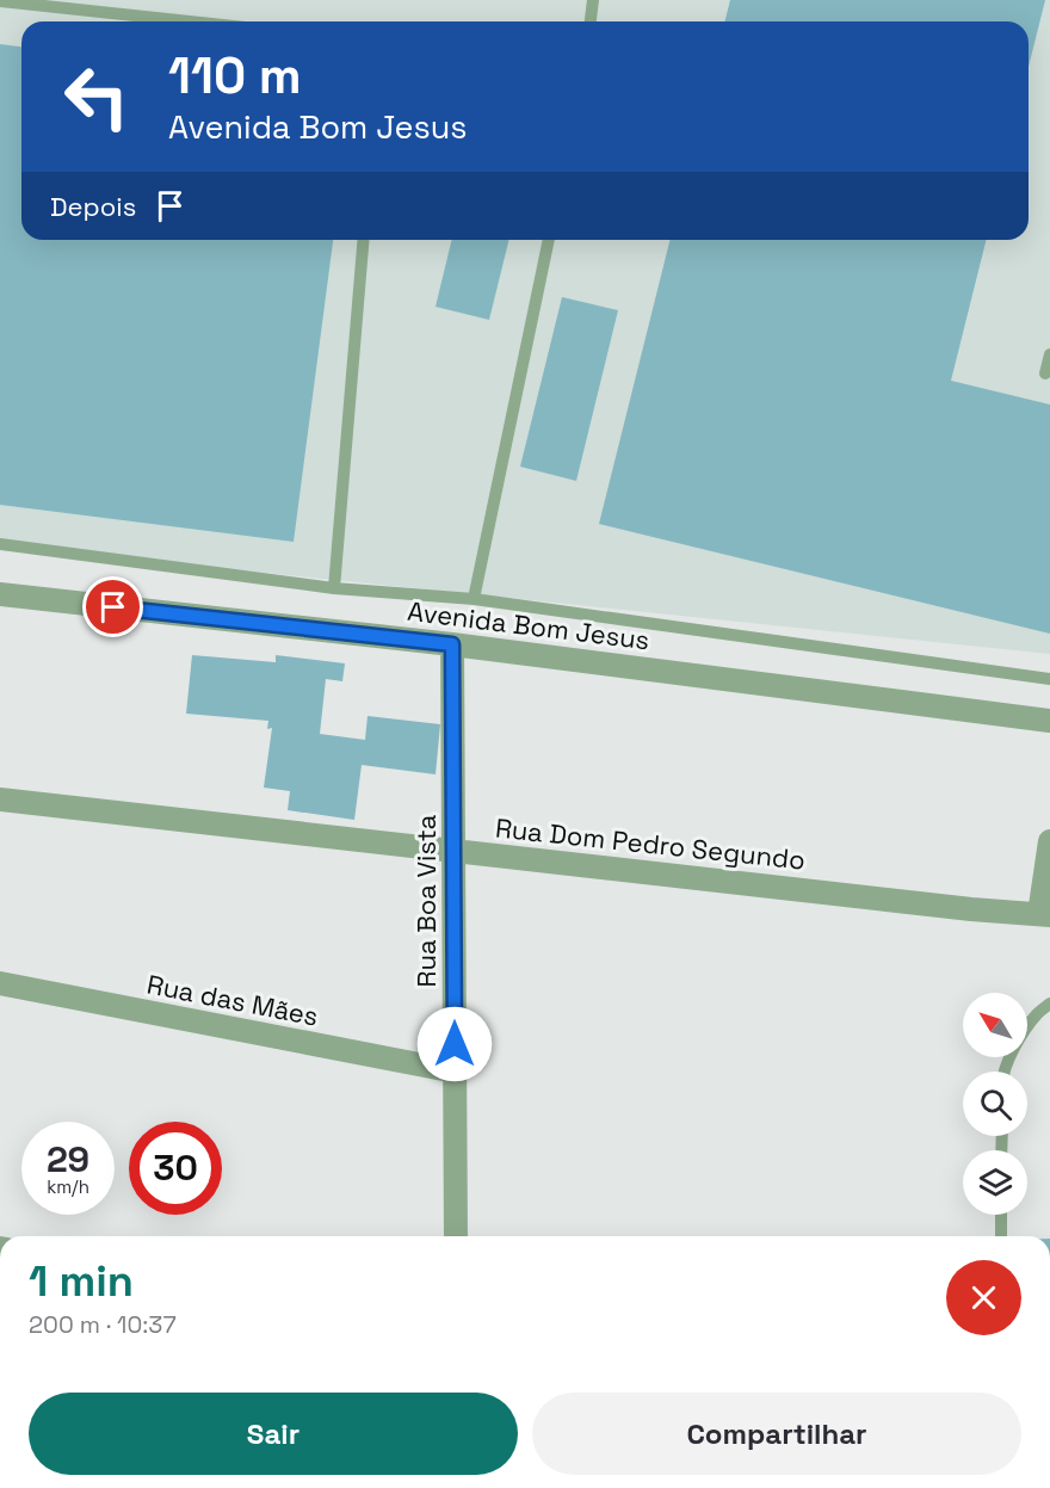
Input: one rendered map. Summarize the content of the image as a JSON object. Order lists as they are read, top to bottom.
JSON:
{
  "streets": {
    "street": [
      "Avenida Bom Jesus",
      "Rua Dom Pedro Segundo",
      "Rua Boa Vista",
      "Rua das Mães"
    ]
  },
  "crossings": [
    ["Avenida Bom Jesus", "Rua Boa Vista"],
    ["Rua Dom Pedro Segundo", "Rua Boa Vista"],
    ["Rua Boa Vista", "Rua das Mães"]
  ],
  "north": "top left",
  "page": {
    "turn": ["110 m", "Avenida Bom Jesus"],
    "then": "Depois",
    "speed": "29 km/h",
    "limit": "30",
    "heading": ["1 min", "200 m · 10:37"],
    "buttons": ["Sair", "Compartilhar"]
  }
}
